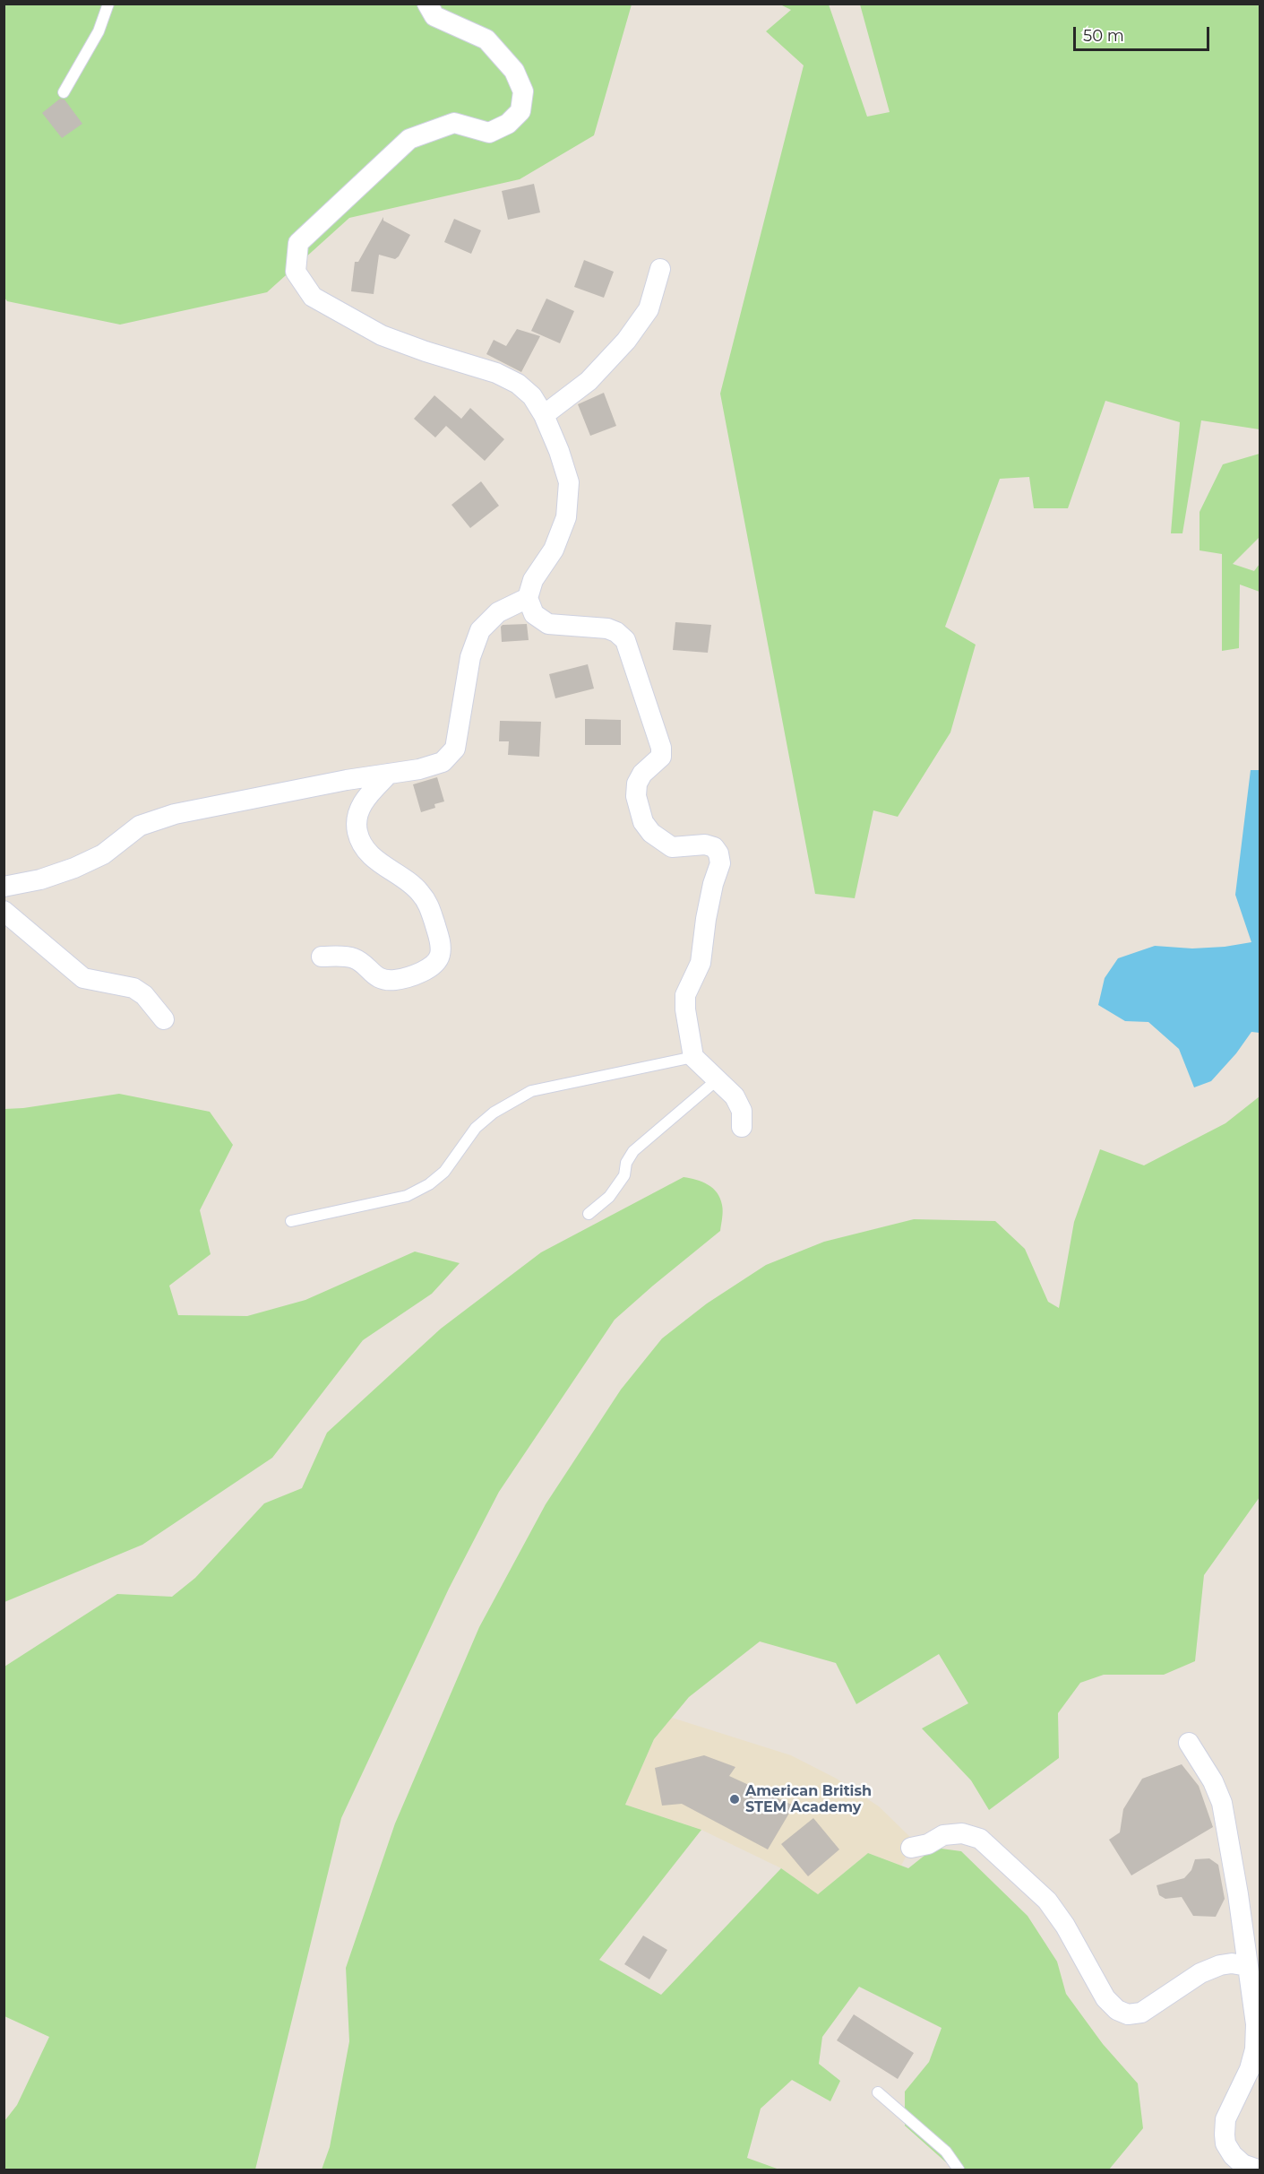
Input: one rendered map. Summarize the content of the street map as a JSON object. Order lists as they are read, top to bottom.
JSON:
{
  "places": ["American British STEM Academy"],
  "scale_bar": "50 m"
}
